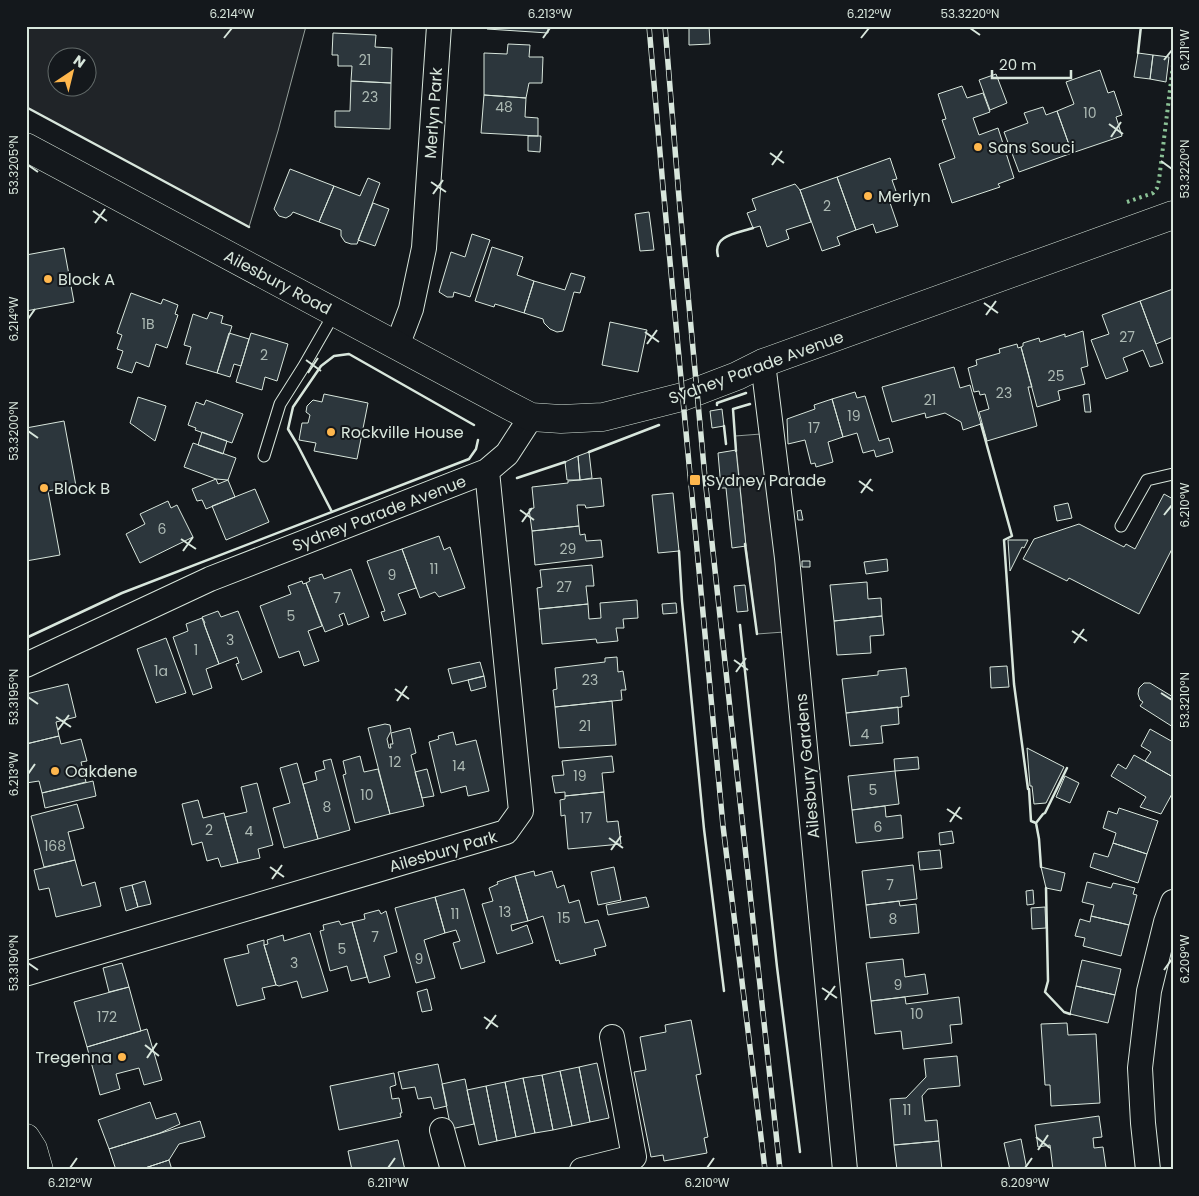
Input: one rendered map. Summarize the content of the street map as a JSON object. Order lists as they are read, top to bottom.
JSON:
{
  "streets": {
    "street": [
      "Merlyn Park",
      "Ailesbury Road",
      "Sydney Parade Avenue",
      "Ailesbury Gardens",
      "Ailesbury Park"
    ]
  },
  "crossings": [
    ["Merlyn Park", "Ailesbury Road"],
    ["Ailesbury Road", "Sydney Parade Avenue"],
    ["Sydney Parade Avenue", "Ailesbury Gardens"],
    ["Sydney Parade Avenue", "Ailesbury Park"]
  ],
  "places": {
    "other": [
      "Sans Souci",
      "Merlyn",
      "Block A",
      "Rockville House",
      "Block B",
      "Oakdene",
      "Tregenna"
    ],
    "transit": ["Sydney Parade"]
  },
  "house_numbers": [
    "21",
    "23",
    "48",
    "10",
    "2",
    "1B",
    "27",
    "2",
    "25",
    "23",
    "21",
    "19",
    "17",
    "6",
    "29",
    "11",
    "9",
    "27",
    "7",
    "5",
    "3",
    "1",
    "1a",
    "23",
    "21",
    "4",
    "12",
    "14",
    "19",
    "5",
    "10",
    "8",
    "17",
    "6",
    "2",
    "4",
    "168",
    "7",
    "13",
    "11",
    "15",
    "8",
    "7",
    "5",
    "9",
    "3",
    "9",
    "10",
    "172",
    "11"
  ],
  "scale_bar": "20 m",
  "north": "top right",
  "coordinates": [
    "6.214°W",
    "6.213°W",
    "6.212°W",
    "53.3220°N",
    "6.211°W",
    "53.3205°N",
    "53.3200°N",
    "6.210°W",
    "53.3195°N",
    "53.3210°N",
    "6.209°W",
    "53.3190°N"
  ]
}
